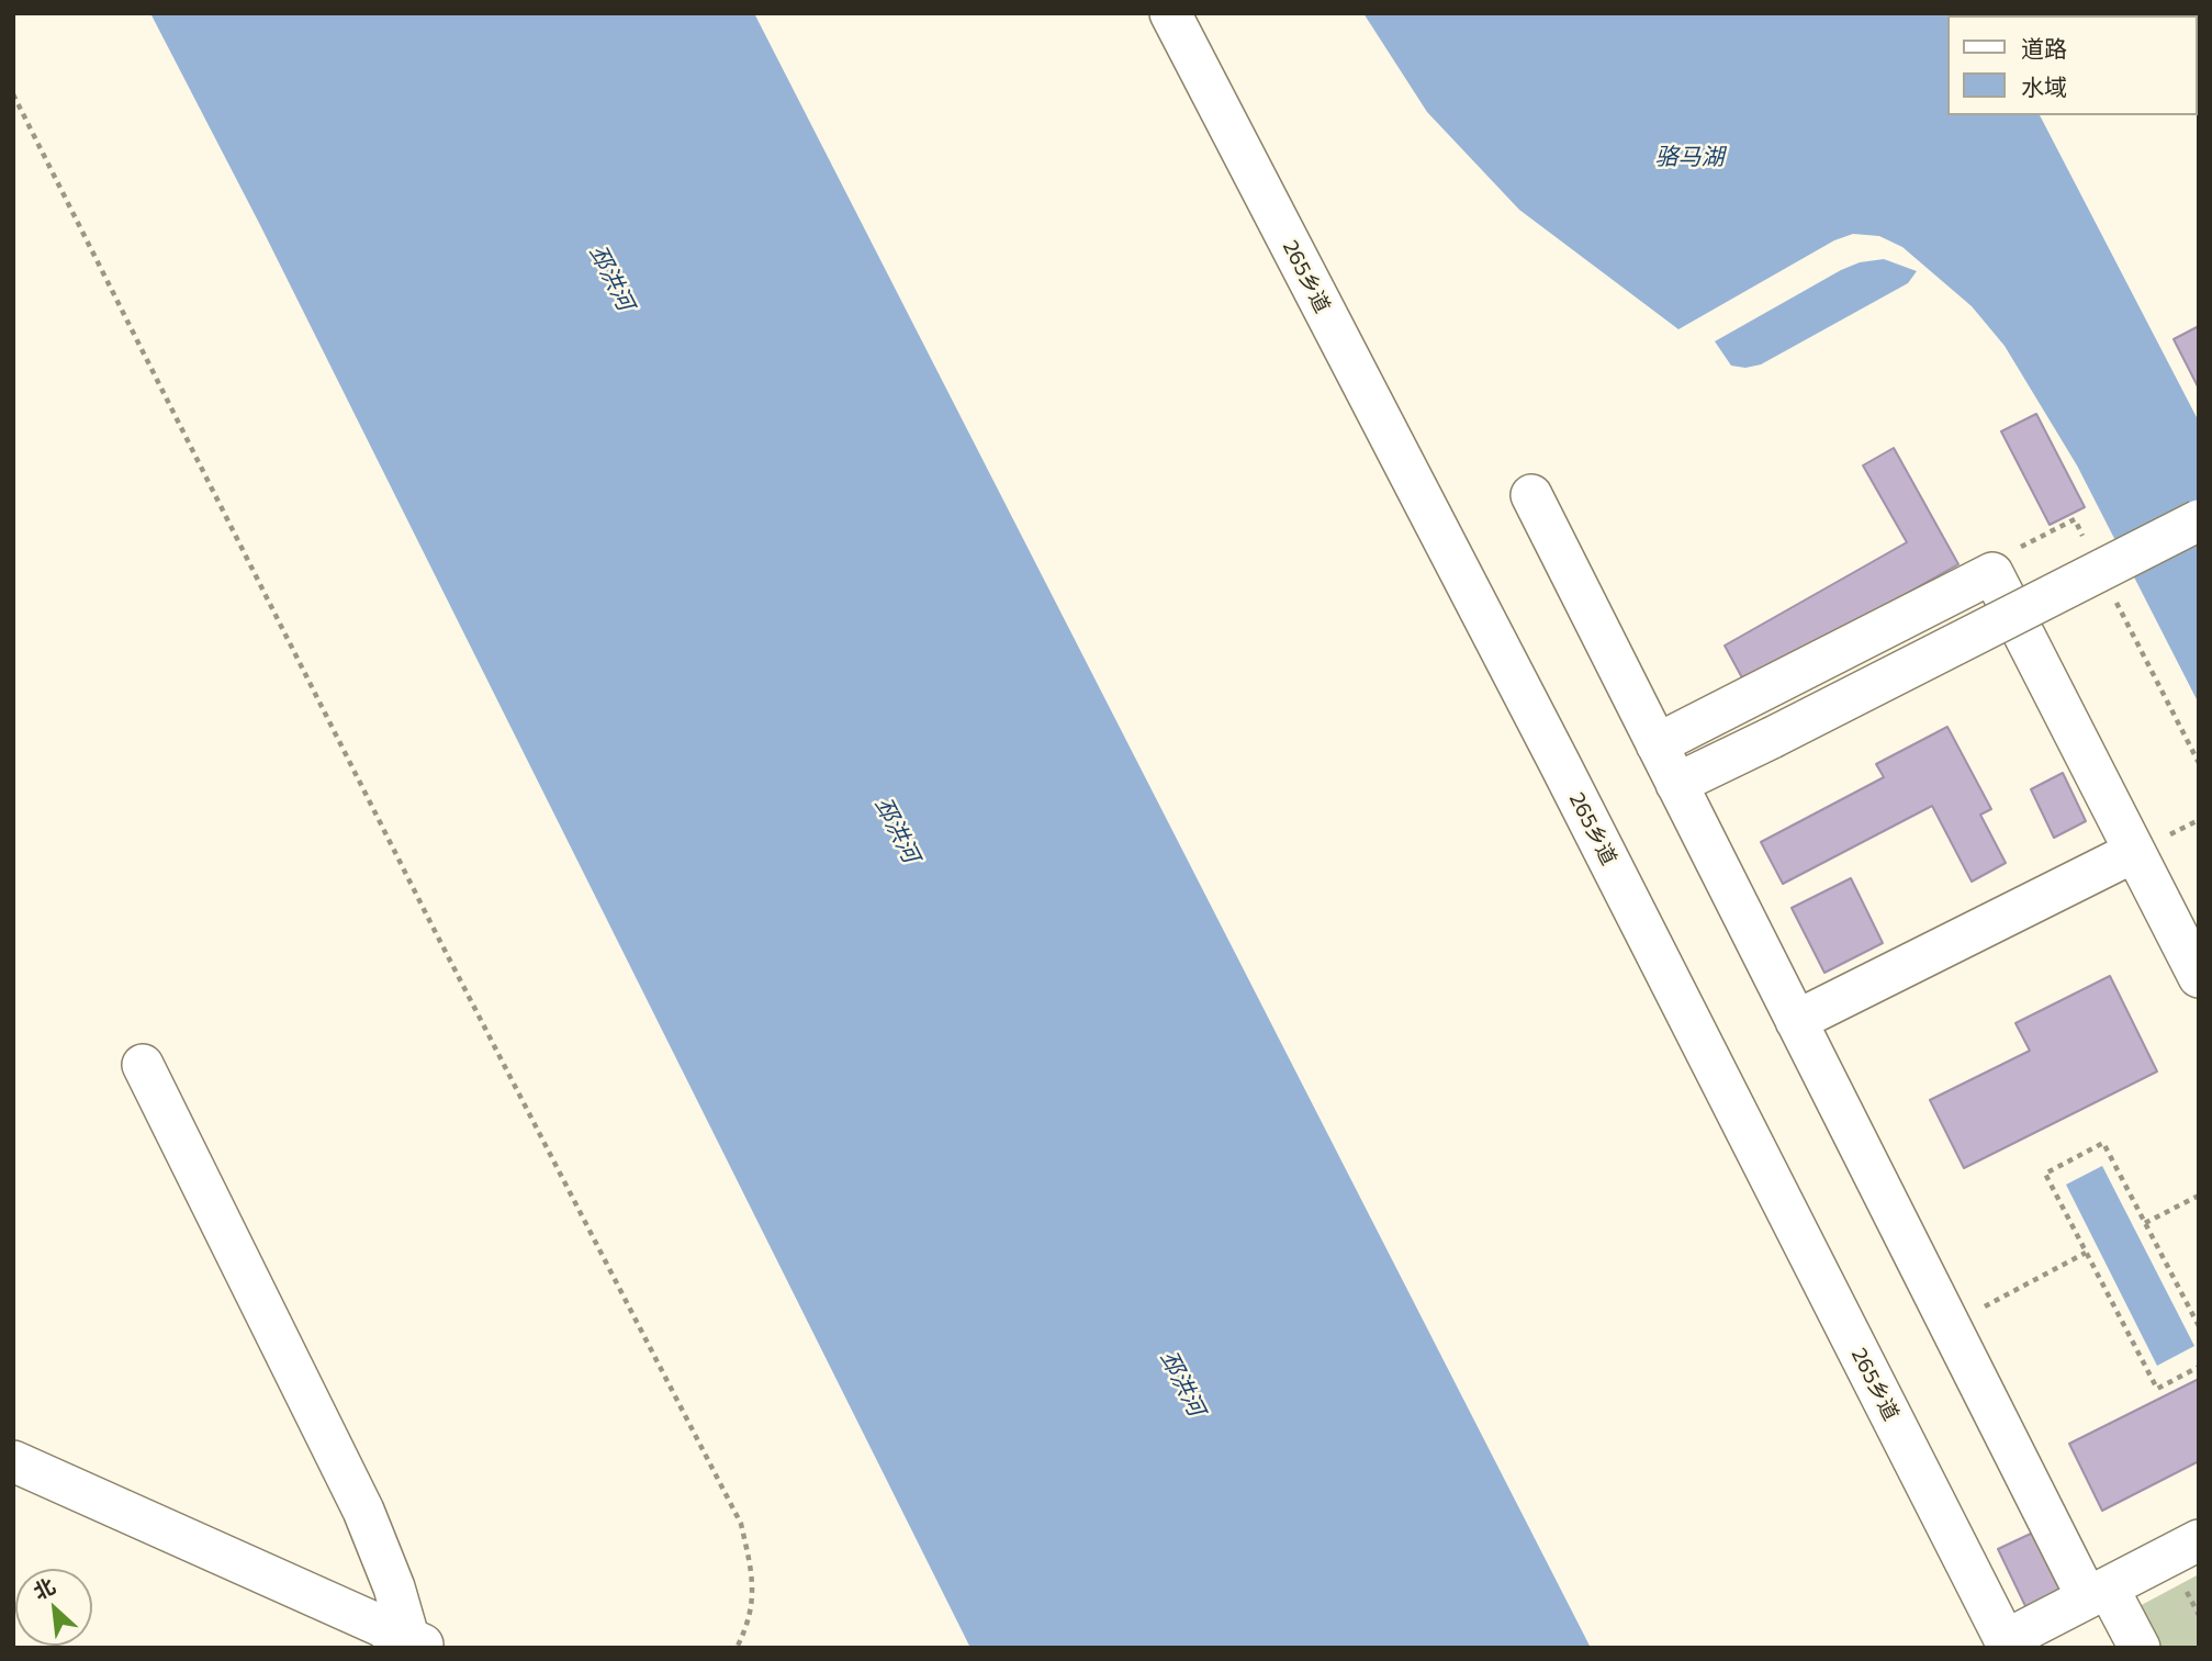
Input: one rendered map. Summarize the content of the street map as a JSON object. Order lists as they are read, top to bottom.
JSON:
{
  "streets": {
    "street": ["265乡道"]
  },
  "water": ["骆马湖", "邳洪河"],
  "legend": ["道路", "水域"],
  "north": "top left"
}
